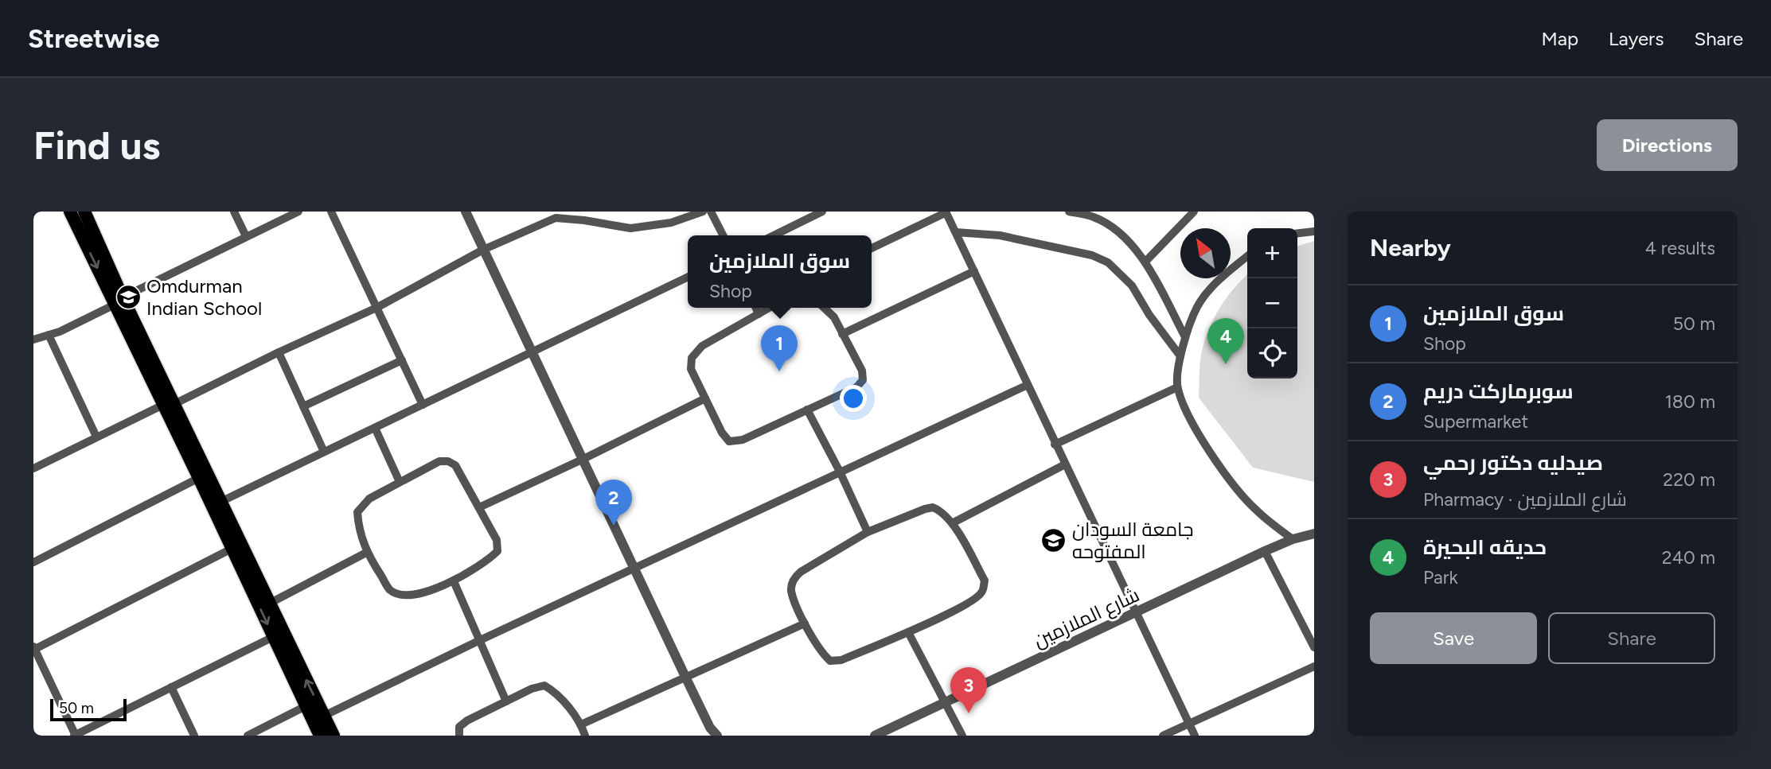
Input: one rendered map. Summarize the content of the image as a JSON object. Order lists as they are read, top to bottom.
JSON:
{
  "streets": {
    "street": ["شارع الملازمين"]
  },
  "places": {
    "school or university": ["Omdurman Indian School", "جامعة السودان المفتوحه"]
  },
  "scale_bar": "50 m",
  "north": "top left",
  "page": {
    "header": "Streetwise",
    "nav": ["Map", "Layers", "Share"],
    "buttons": [
      "Directions",
      ["Save", "Share"]
    ],
    "title": "Find us",
    "heading": ["Nearby", "4 results"],
    "map_buttons": ["+", "−"],
    "popup": ["سوق الملازمين", "Shop"],
    "list": [
      {
        "mark": "1",
        "name": "سوق الملازمين",
        "note": "Shop",
        "value": "50 m"
      },
      {
        "mark": "2",
        "name": "سوبرماركت دريم",
        "note": "Supermarket",
        "value": "180 m"
      },
      {
        "mark": "3",
        "name": "صيدليه دكتور رحمي",
        "note": "Pharmacy · شارع الملازمين",
        "value": "220 m"
      },
      {
        "mark": "4",
        "name": "حديقه البحيرة",
        "note": "Park",
        "value": "240 m"
      }
    ],
    "pins": [
      "4",
      "1",
      "2",
      "3"
    ],
    "scale": "50 m"
  }
}
